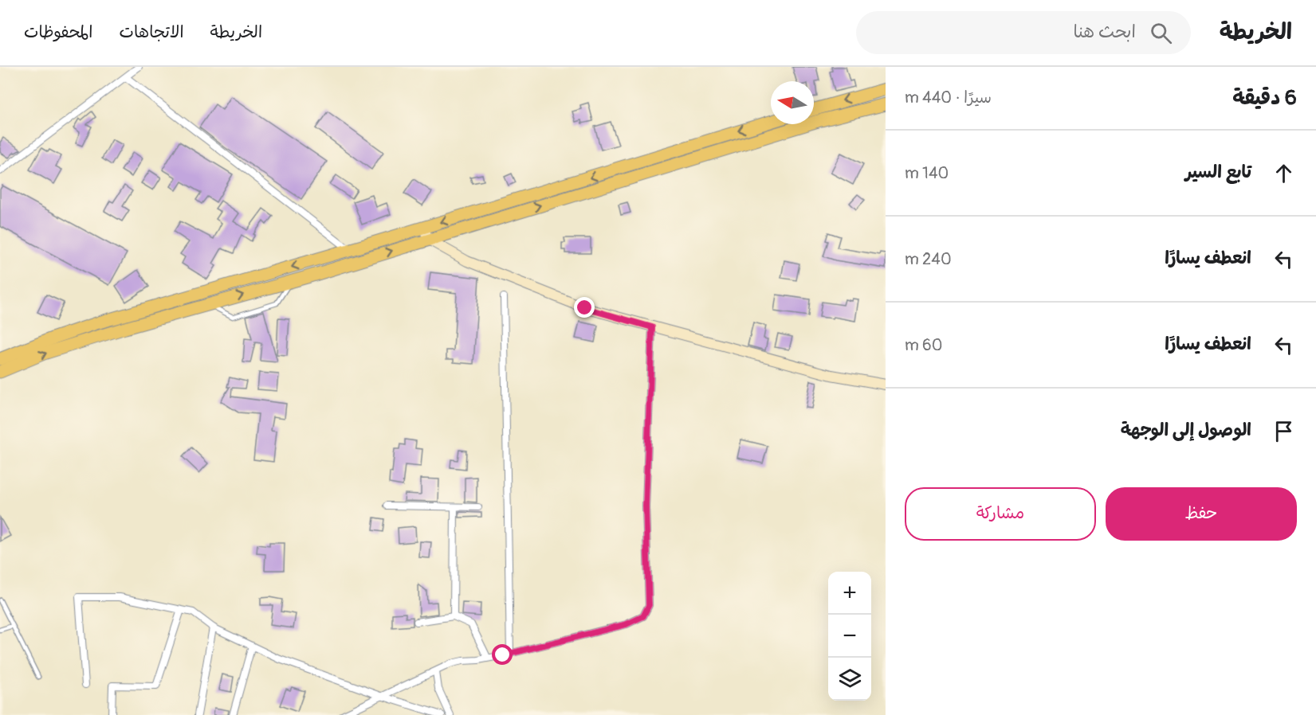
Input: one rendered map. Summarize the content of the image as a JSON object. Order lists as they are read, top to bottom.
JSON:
{
  "north": "left",
  "page": {
    "header": "الخريطة",
    "search": "ابحث هنا",
    "nav": ["الخريطة", "الاتجاهات", "المحفوظات"],
    "heading": ["6 دقيقة", "سيرًا · 440 m"],
    "list": [
      ["تابع السير", "140 m"],
      ["انعطف يسارًا", "240 m"],
      ["انعطف يسارًا", "60 m"],
      "الوصول إلى الوجهة"
    ],
    "buttons": ["حفظ", "مشاركة"],
    "map_buttons": ["+", "−"]
  }
}
